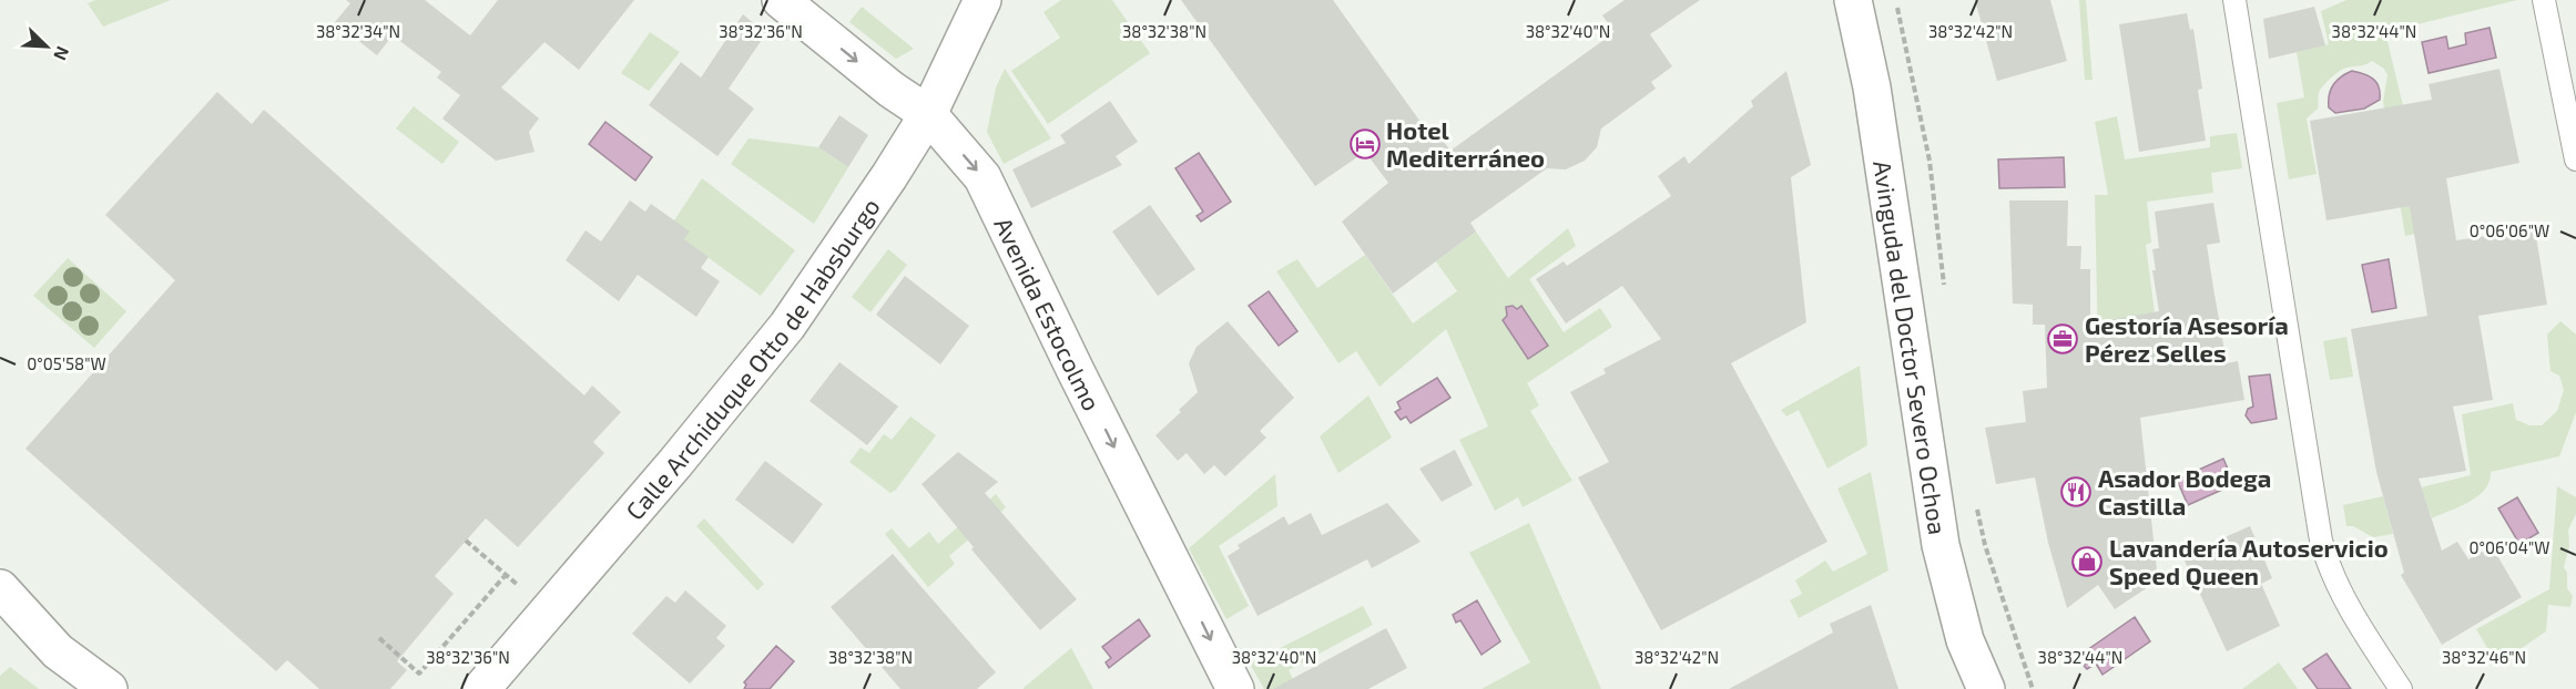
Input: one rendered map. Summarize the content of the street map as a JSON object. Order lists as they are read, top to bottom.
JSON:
{
  "streets": {
    "street": ["Avenida Estocolmo", "Avinguda del Doctor Severo Ochoa", "Calle Archiduque Otto de Habsburgo"]
  },
  "crossings": [
    ["Avenida Estocolmo", "Calle Archiduque Otto de Habsburgo"]
  ],
  "one_way": ["Avenida Estocolmo"],
  "places": {
    "hotel": ["Hotel Mediterráneo"],
    "office": ["Gestoría Asesoría Pérez Selles"],
    "restaurant": ["Asador Bodega Castilla"],
    "shop": ["Lavandería Autoservicio Speed Queen"]
  },
  "north": "bottom right",
  "coordinates": [
    "38°32'34\"N",
    "38°32'36\"N",
    "38°32'38\"N",
    "38°32'40\"N",
    "38°32'42\"N",
    "38°32'44\"N",
    "0°06'06\"W",
    "0°05'58\"W",
    "0°06'04\"W",
    "38°32'46\"N"
  ]
}
